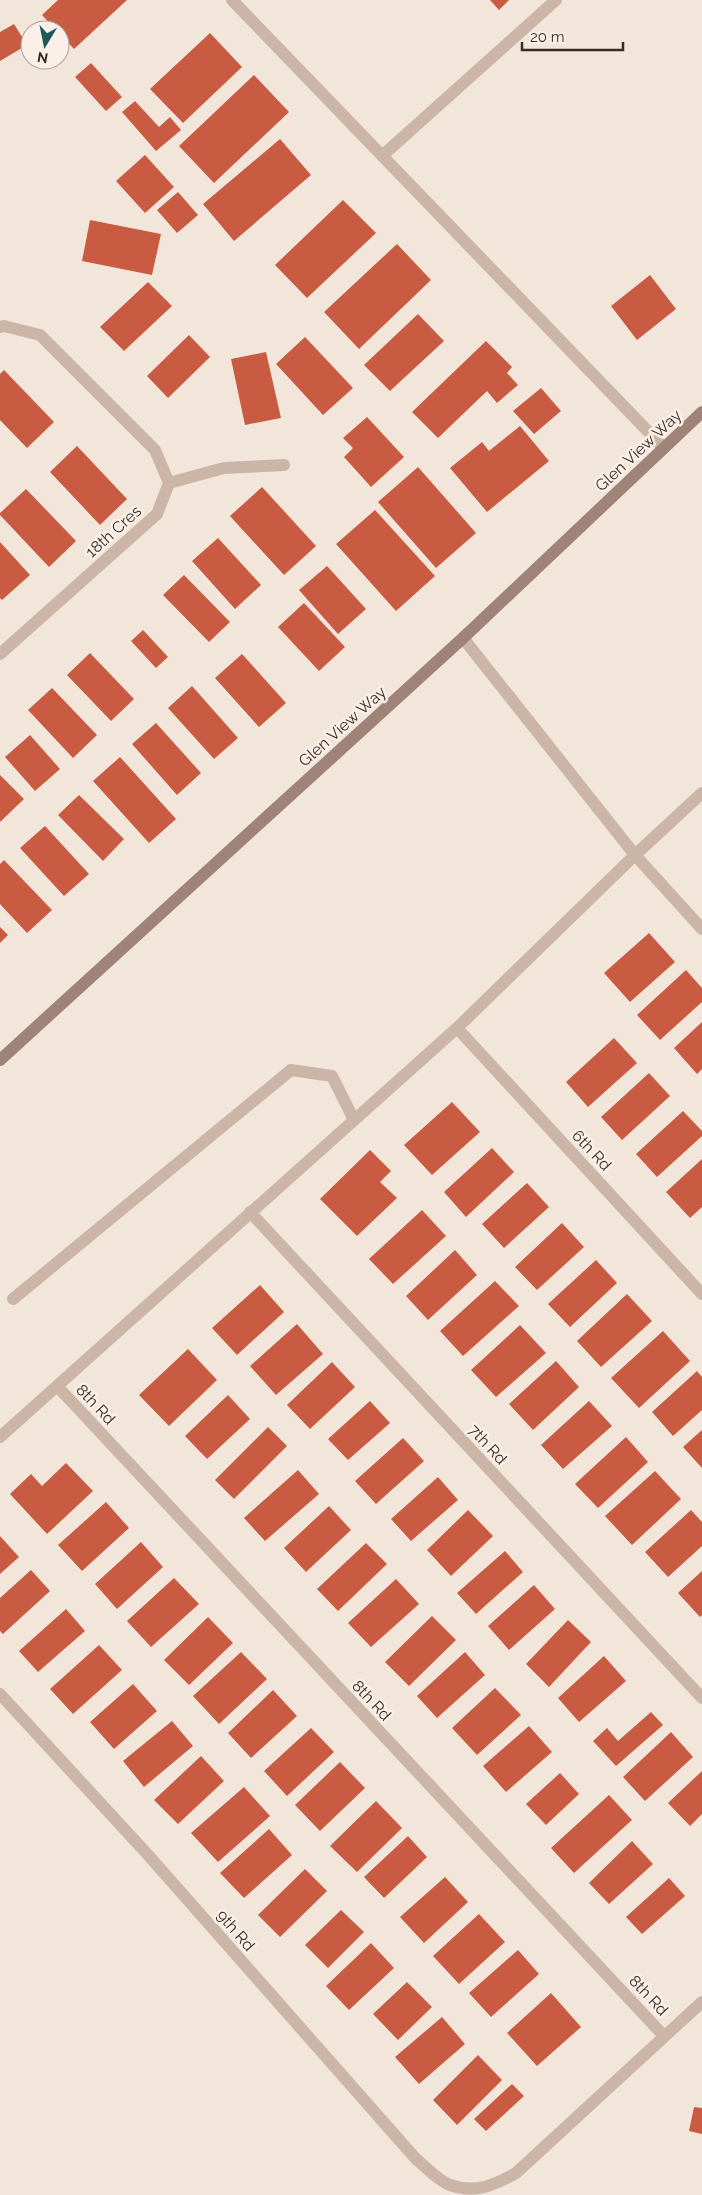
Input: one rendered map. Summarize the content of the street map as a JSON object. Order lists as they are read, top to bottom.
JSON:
{
  "streets": {
    "street": [
      "Glen View Way",
      "18th Cres",
      "6th Rd",
      "8th Rd",
      "7th Rd",
      "9th Rd"
    ]
  },
  "crossings": [
    ["8th Rd", "9th Rd"]
  ],
  "scale_bar": "20 m",
  "north": "bottom"
}
